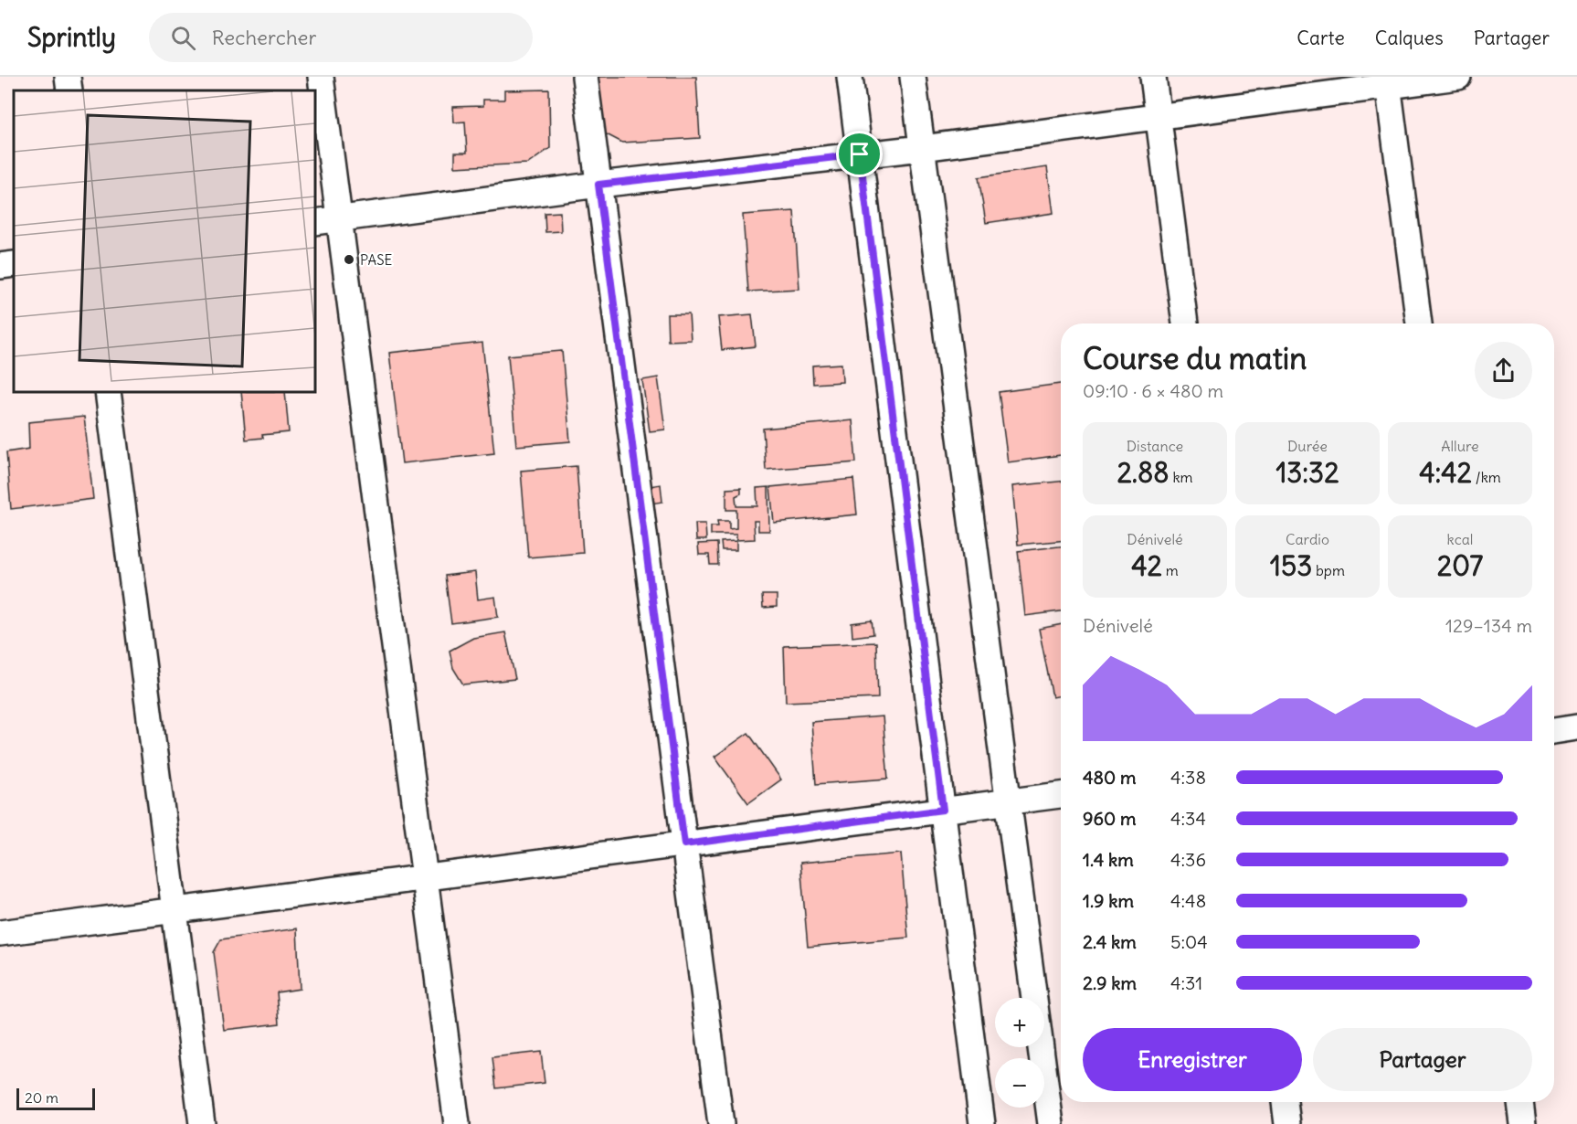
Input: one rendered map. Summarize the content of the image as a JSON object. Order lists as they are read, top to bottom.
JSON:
{
  "places": ["PASE"],
  "scale_bar": "20 m",
  "page": {
    "header": "Sprintly",
    "search": "Rechercher",
    "nav": ["Carte", "Calques", "Partager"],
    "heading": ["Course du matin", "09:10 · 6 × 480 m"],
    "stats": [
      ["Distance", "2.88 km"],
      ["Durée", "13:32"],
      ["Allure", "4:42 /km"],
      ["Dénivelé", "42 m"],
      ["Cardio", "153 bpm"],
      ["kcal", "207"]
    ],
    "chart": ["Dénivelé", "129–134 m"],
    "list": [
      {
        "name": "480 m",
        "note": "4:38"
      },
      {
        "name": "960 m",
        "note": "4:34"
      },
      {
        "name": "1.4 km",
        "note": "4:36"
      },
      {
        "name": "1.9 km",
        "note": "4:48"
      },
      {
        "name": "2.4 km",
        "note": "5:04"
      },
      {
        "name": "2.9 km",
        "note": "4:31"
      }
    ],
    "map_buttons": ["+", "−"],
    "buttons": ["Enregistrer", "Partager"],
    "scale": "20 m"
  }
}
